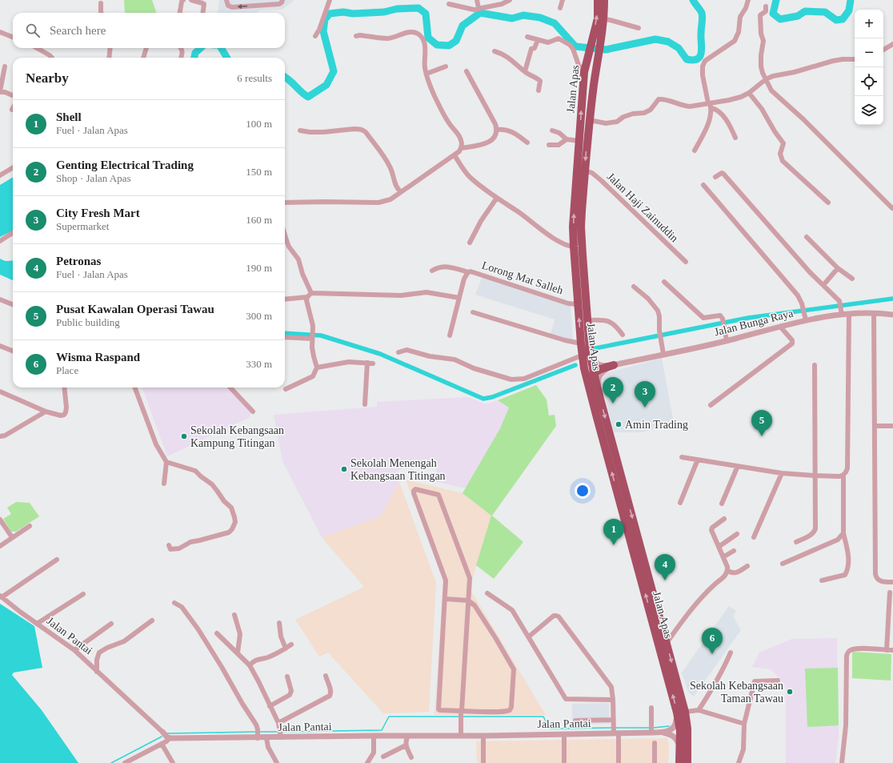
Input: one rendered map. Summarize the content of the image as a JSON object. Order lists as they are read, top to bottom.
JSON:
{
  "streets": {
    "highway": ["Jalan Apas"],
    "street": [
      "Jalan Haji Zainuddin",
      "Lorong Mat Salleh",
      "Jalan Bunga Raya",
      "Jalan Pantai"
    ]
  },
  "crossings": [
    ["Jalan Apas", "Jalan Haji Zainuddin"],
    ["Jalan Apas", "Lorong Mat Salleh"]
  ],
  "places": [
    "Amin Trading",
    "Sekolah Kebangsaan Kampung Titingan",
    "Sekolah Menengah Kebangsaan Titingan",
    "Sekolah Kebangsaan Taman Tawau"
  ],
  "page": {
    "map_buttons": ["+", "−"],
    "search": "Search here",
    "heading": ["Nearby", "6 results"],
    "list": [
      {
        "mark": "1",
        "name": "Shell",
        "note": "Fuel · Jalan Apas",
        "value": "100 m"
      },
      {
        "mark": "2",
        "name": "Genting Electrical Trading",
        "note": "Shop · Jalan Apas",
        "value": "150 m"
      },
      {
        "mark": "3",
        "name": "City Fresh Mart",
        "note": "Supermarket",
        "value": "160 m"
      },
      {
        "mark": "4",
        "name": "Petronas",
        "note": "Fuel · Jalan Apas",
        "value": "190 m"
      },
      {
        "mark": "5",
        "name": "Pusat Kawalan Operasi Tawau",
        "note": "Public building",
        "value": "300 m"
      },
      {
        "mark": "6",
        "name": "Wisma Raspand",
        "note": "Place",
        "value": "330 m"
      }
    ],
    "pins": [
      "2",
      "3",
      "5",
      "1",
      "4",
      "6"
    ]
  }
}
